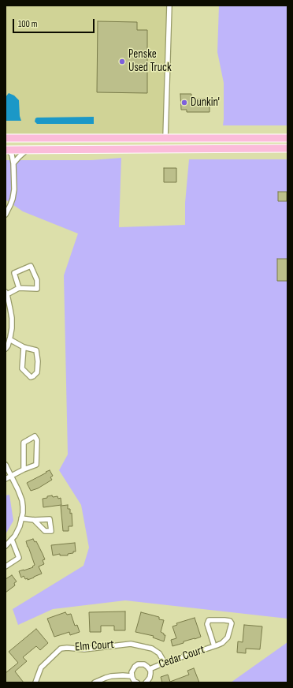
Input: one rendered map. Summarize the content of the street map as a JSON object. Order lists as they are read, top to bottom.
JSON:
{
  "streets": {
    "street": ["Elm Court", "Cedar Court"]
  },
  "crossings": [
    ["Elm Court", "Cedar Court"]
  ],
  "places": ["Penske Used Truck", "Dunkin'"],
  "scale_bar": "100 m"
}
